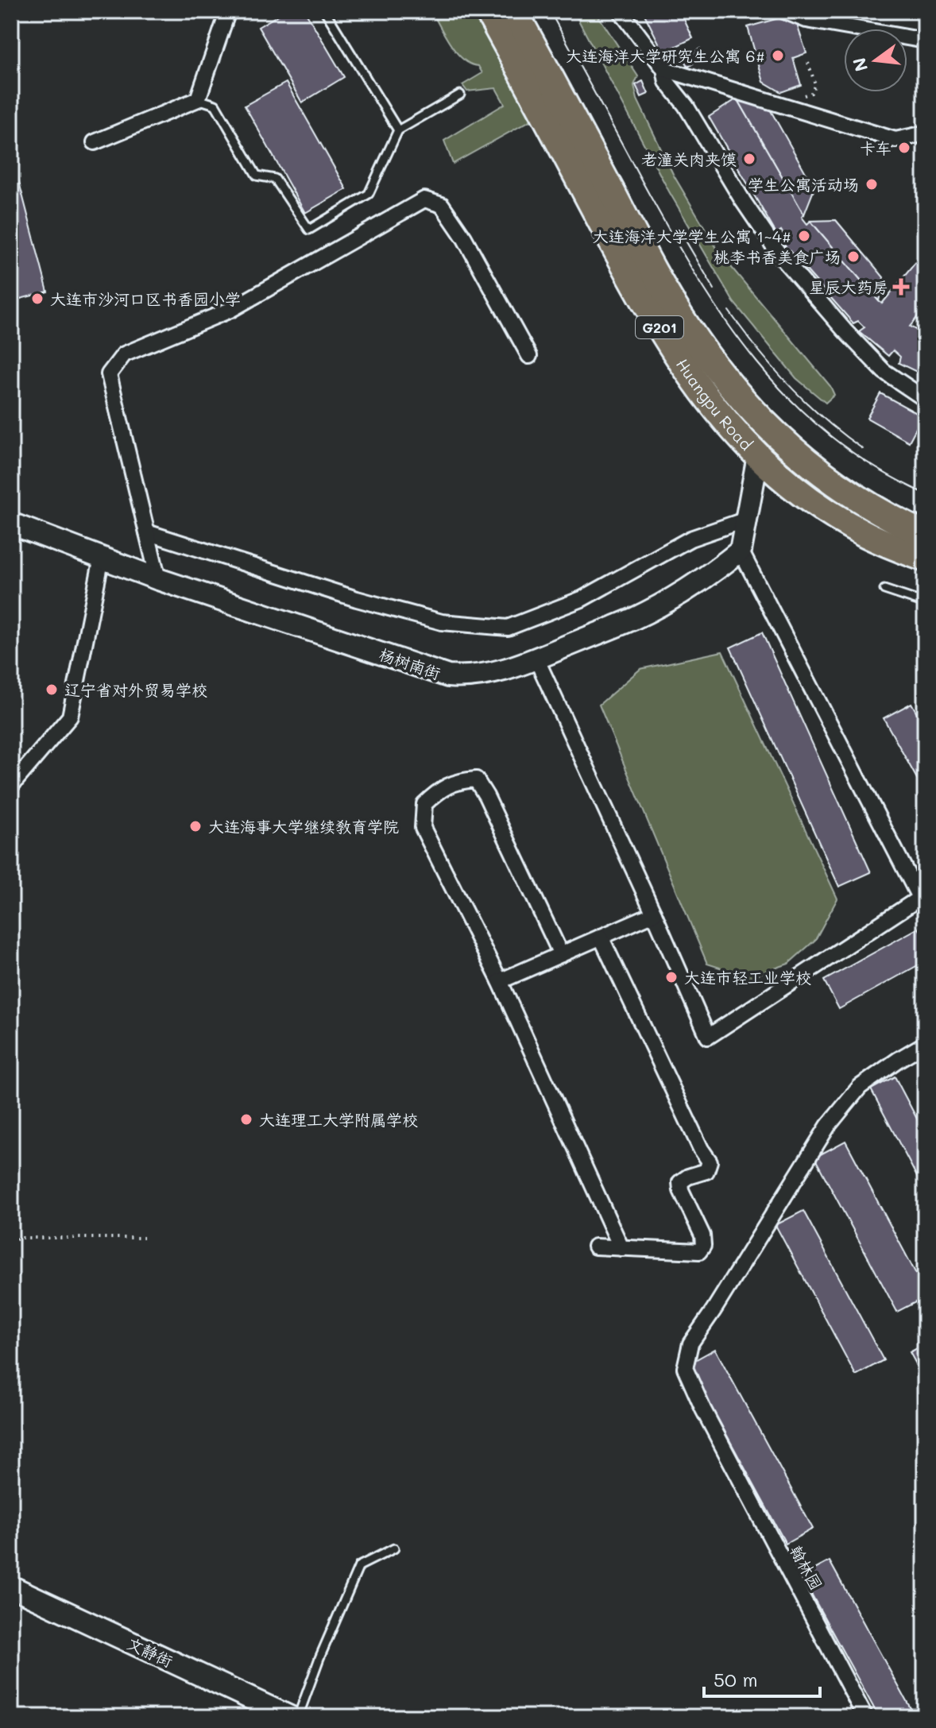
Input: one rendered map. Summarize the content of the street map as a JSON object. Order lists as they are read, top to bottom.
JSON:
{
  "streets": {
    "highway": ["G201", "Huangpu Road"],
    "street": ["杨树南街", "翰林园", "文静街"]
  },
  "places": {
    "other": [
      "大连海洋大学研究生公寓 6#",
      "卡车",
      "老潼关肉夹馍",
      "学生公寓活动场",
      "大连海洋大学学生公寓 1~4#",
      "桃李书香美食广场",
      "大连市沙河口区书香园小学",
      "辽宁省对外贸易学校",
      "大连海事大学继续教育学院",
      "大连市轻工业学校",
      "大连理工大学附属学校"
    ],
    "health": ["星辰大药房"]
  },
  "scale_bar": "50 m",
  "north": "left"
}
